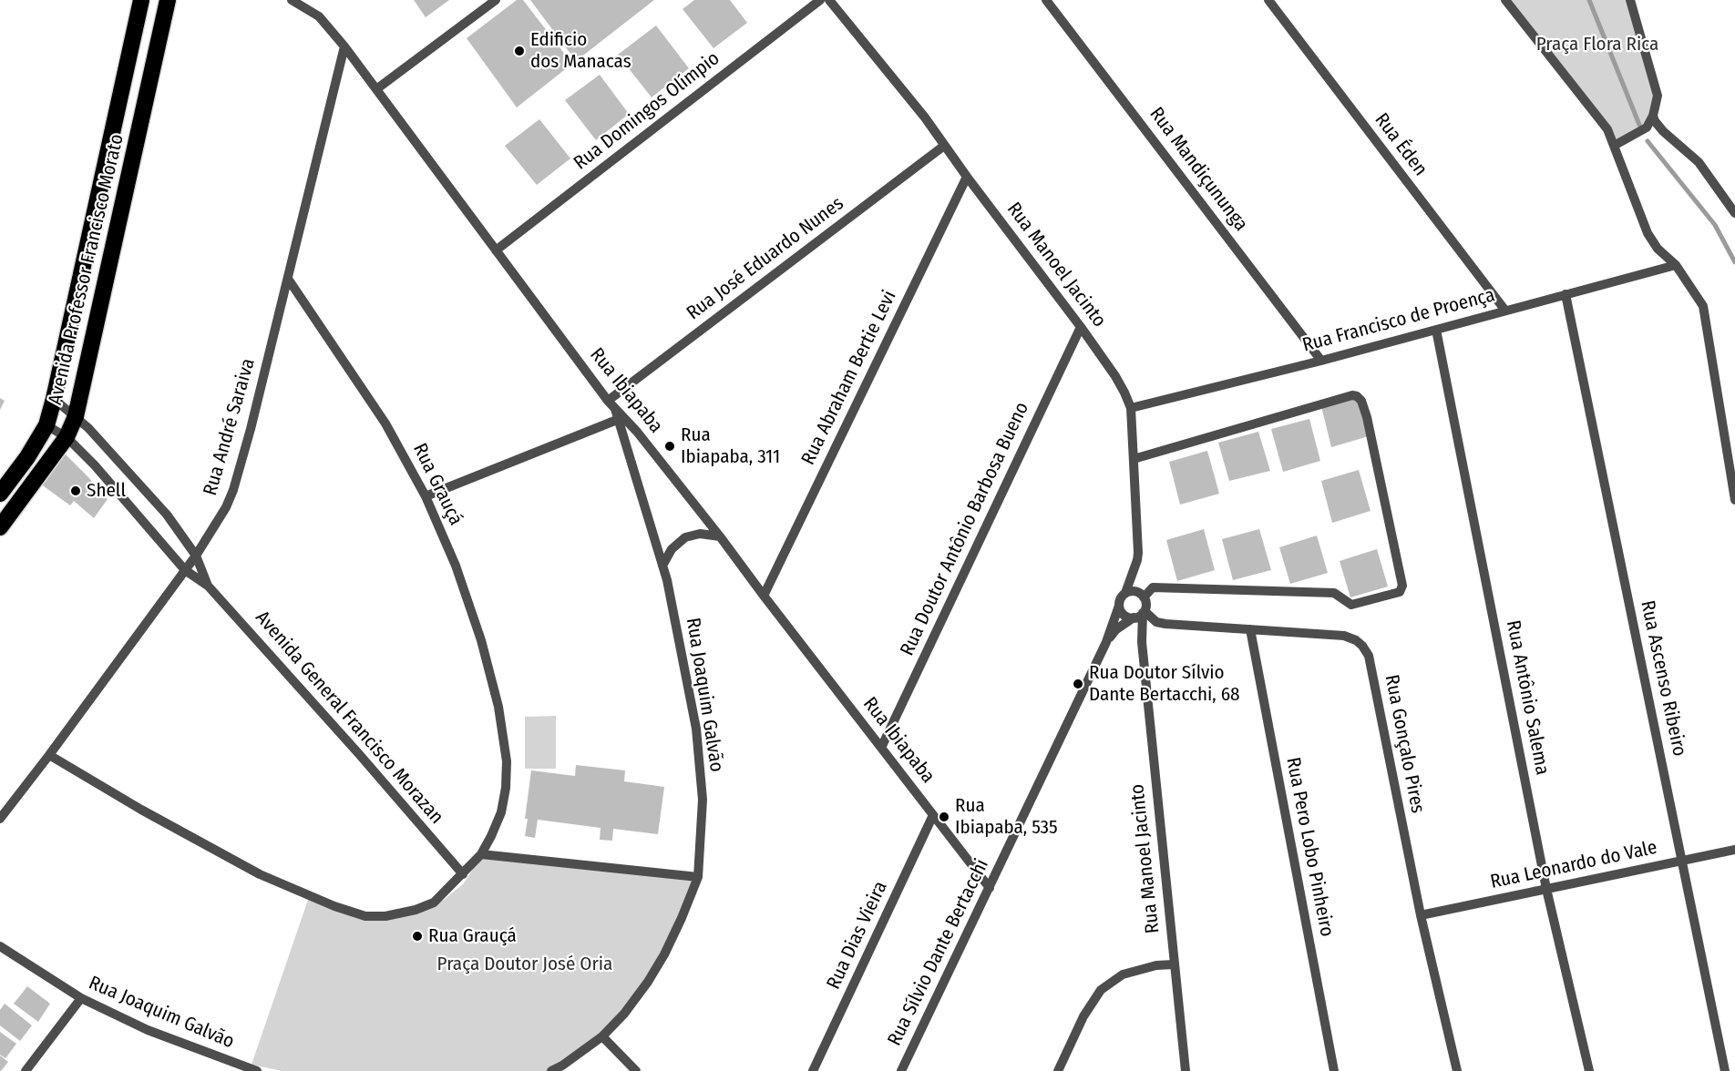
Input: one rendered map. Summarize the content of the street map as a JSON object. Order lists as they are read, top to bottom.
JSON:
{
  "streets": {
    "highway": ["Avenida Professor Francisco Morato"],
    "street": [
      "Rua Domingos Olímpio",
      "Rua Éden",
      "Rua Mandiçununga",
      "Rua José Eduardo Nunes",
      "Rua Manoel Jacinto",
      "Rua Francisco de Proença",
      "Rua Abraham Bertie Levi",
      "Rua Ibiapaba",
      "Rua André Saraiva",
      "Rua Grauçá",
      "Rua Doutor Antônio Barbosa Bueno",
      "Rua Ascenso Ribeiro",
      "Rua Joaquim Galvão",
      "Rua Antônio Salema",
      "Avenida General Francisco Morazan",
      "Rua Gonçalo Pires",
      "Rua Pero Lobo Pinheiro",
      "Rua Leonardo do Vale",
      "Rua Dias Vieira",
      "Rua Sílvio Dante Bertacchi"
    ]
  },
  "crossings": [
    ["Rua Domingos Olímpio", "Rua Ibiapaba"],
    ["Rua Éden", "Rua Francisco de Proença"],
    ["Rua Mandiçununga", "Rua Francisco de Proença"],
    ["Rua José Eduardo Nunes", "Rua Manoel Jacinto"],
    ["Rua José Eduardo Nunes", "Rua Ibiapaba"],
    ["Rua José Eduardo Nunes", "Rua Joaquim Galvão"],
    ["Rua Manoel Jacinto", "Rua Francisco de Proença"],
    ["Rua Manoel Jacinto", "Rua Abraham Bertie Levi"],
    ["Rua Manoel Jacinto", "Rua Doutor Antônio Barbosa Bueno"],
    ["Rua Manoel Jacinto", "Rua Gonçalo Pires"],
    ["Rua Manoel Jacinto", "Rua Sílvio Dante Bertacchi"],
    ["Avenida Professor Francisco Morato", "Avenida General Francisco Morazan"],
    ["Rua Francisco de Proença", "Rua Ascenso Ribeiro"],
    ["Rua Francisco de Proença", "Rua Antônio Salema"],
    ["Rua Abraham Bertie Levi", "Rua Ibiapaba"],
    ["Rua Ibiapaba", "Rua André Saraiva"],
    ["Rua Ibiapaba", "Rua Doutor Antônio Barbosa Bueno"],
    ["Rua Ibiapaba", "Rua Joaquim Galvão"],
    ["Rua Ibiapaba", "Rua Dias Vieira"],
    ["Rua Ibiapaba", "Rua Sílvio Dante Bertacchi"],
    ["Rua André Saraiva", "Rua Grauçá"],
    ["Rua André Saraiva", "Avenida General Francisco Morazan"],
    ["Rua Grauçá", "Avenida General Francisco Morazan"],
    ["Rua Ascenso Ribeiro", "Rua Leonardo do Vale"],
    ["Rua Antônio Salema", "Rua Leonardo do Vale"],
    ["Rua Gonçalo Pires", "Rua Pero Lobo Pinheiro"],
    ["Rua Gonçalo Pires", "Rua Leonardo do Vale"],
    ["Rua Gonçalo Pires", "Rua Sílvio Dante Bertacchi"]
  ],
  "parks": ["Praça Flora Rica", "Praça Doutor José Oria"],
  "places": [
    "Edificio dos Manacas",
    "Rua Ibiapaba, 311",
    "Shell",
    "Rua Doutor Sílvio Dante Bertacchi, 68",
    "Rua Ibiapaba, 535",
    "Rua Grauçá"
  ]
}
